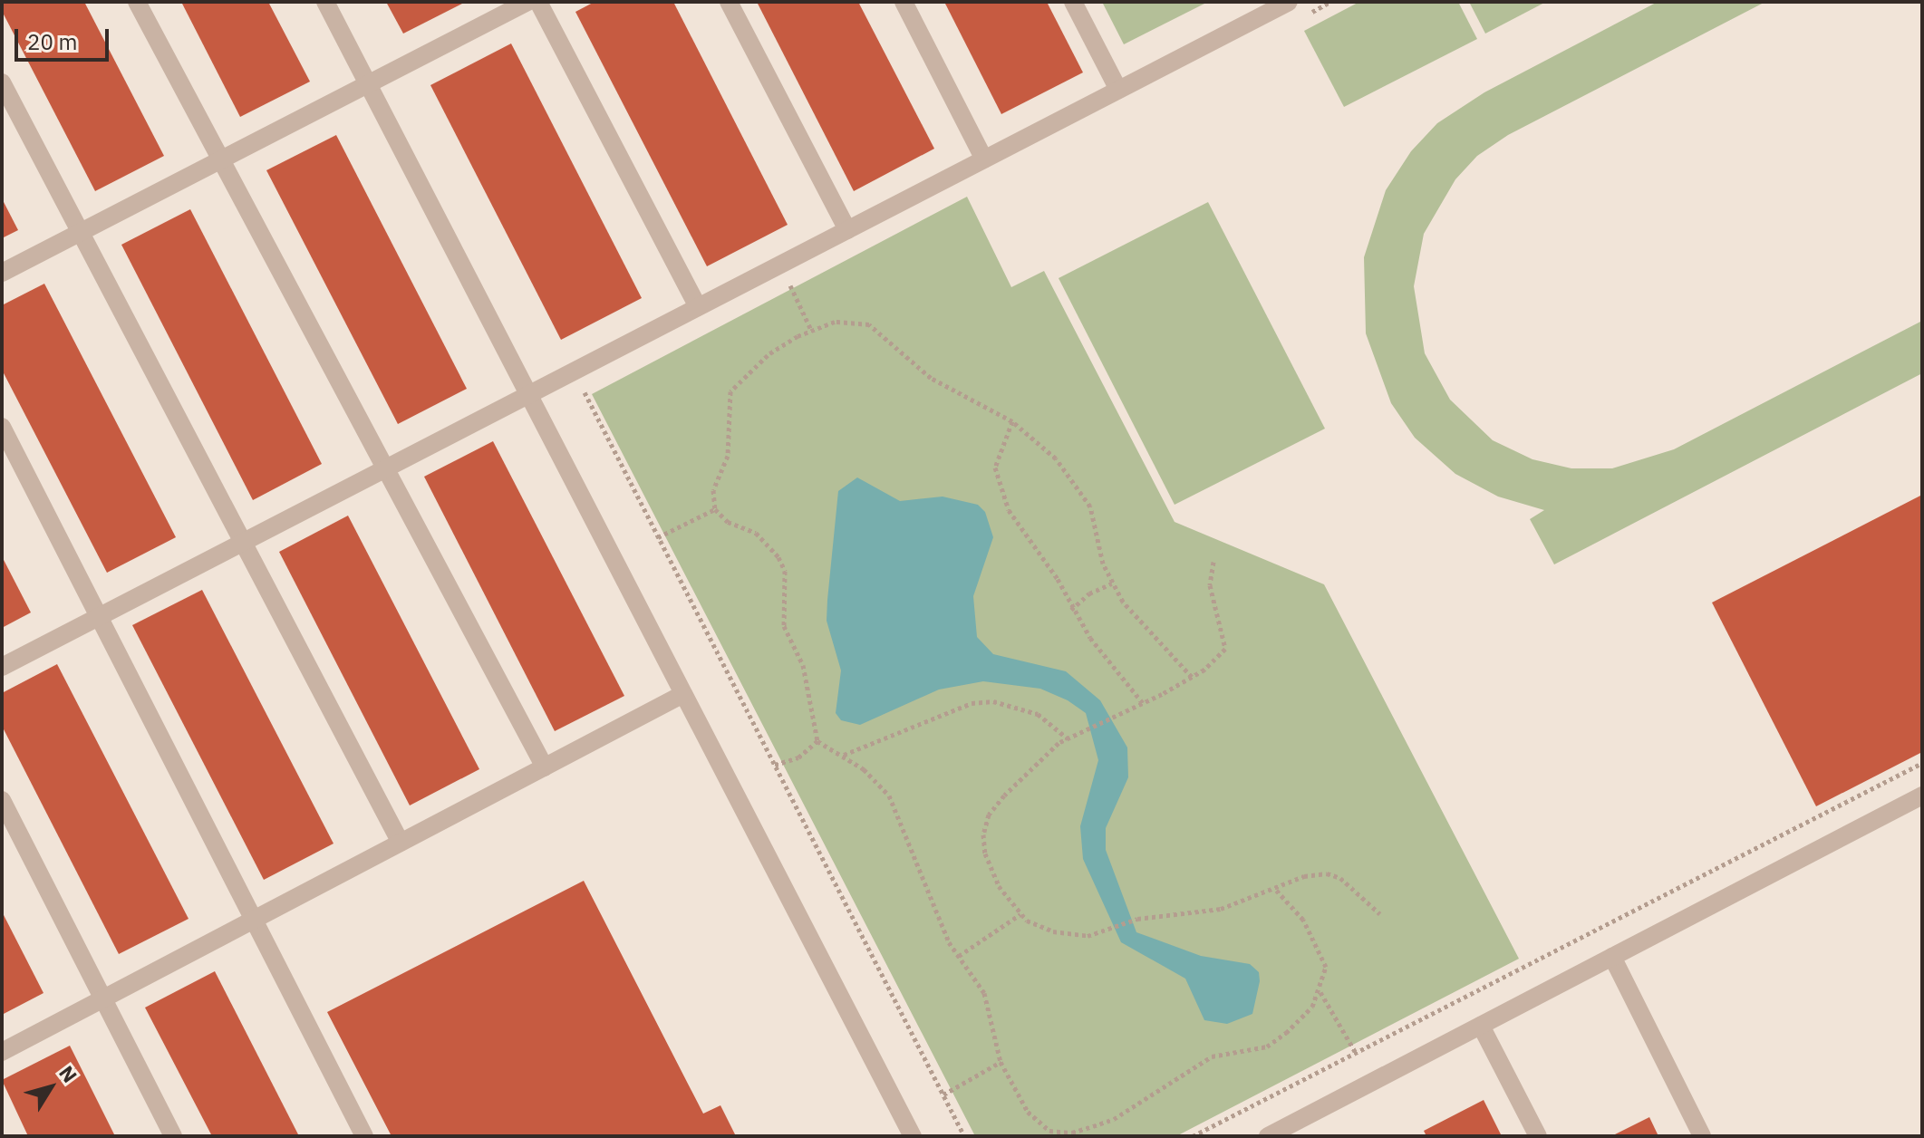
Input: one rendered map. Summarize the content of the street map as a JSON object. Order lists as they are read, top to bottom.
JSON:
{
  "scale_bar": "20 m",
  "north": "top right"
}
